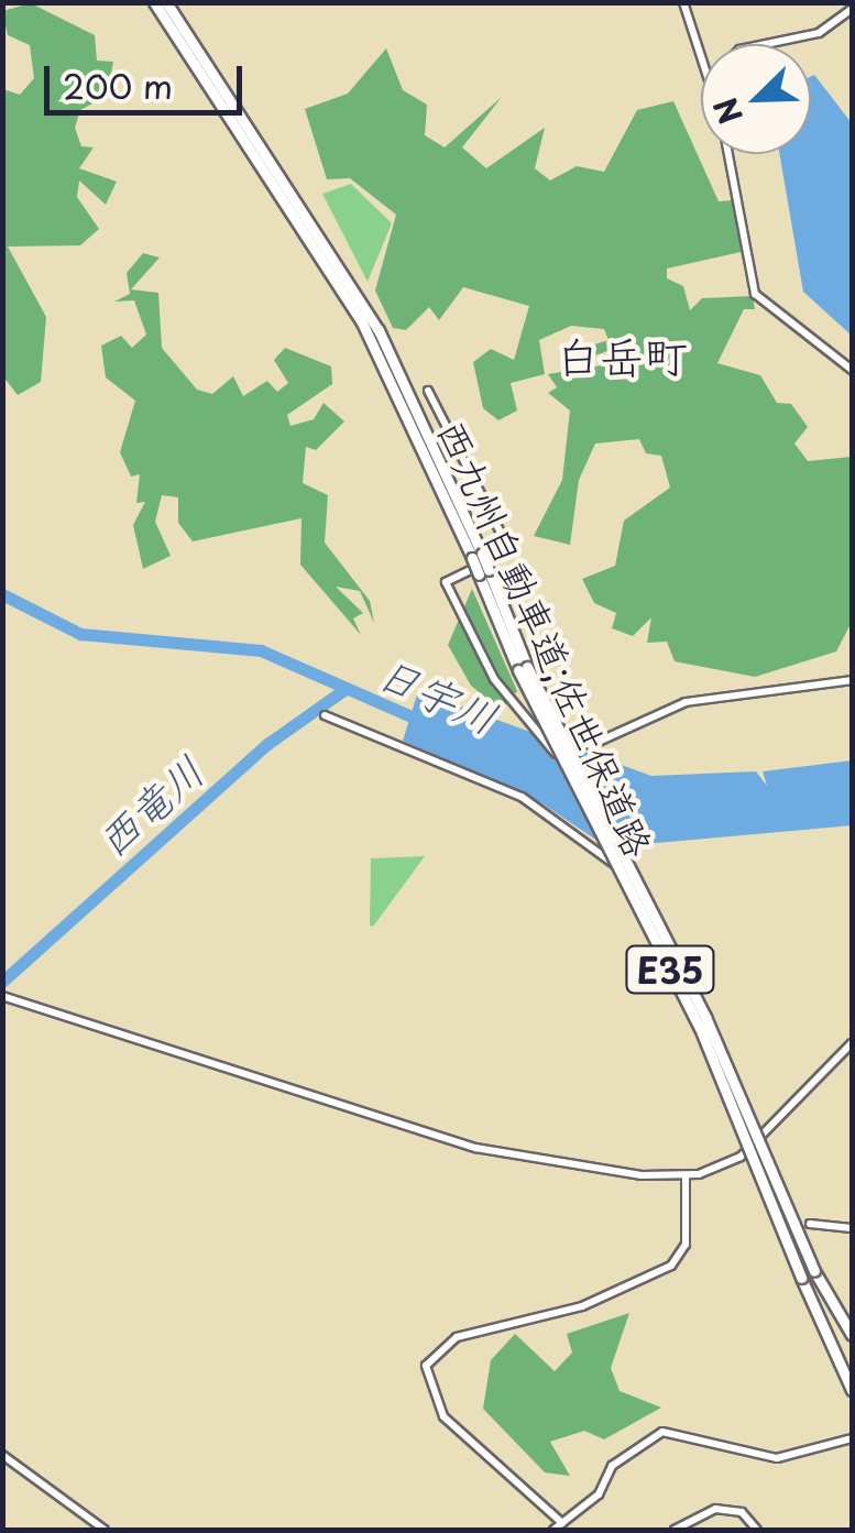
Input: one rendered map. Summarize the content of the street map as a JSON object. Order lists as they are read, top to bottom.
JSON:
{
  "streets": {
    "highway": ["西九州自動車道;佐世保道路", "E35"]
  },
  "districts": ["白岳町"],
  "water": ["日宇川", "西竜川"],
  "scale_bar": "200 m",
  "north": "bottom left"
}
